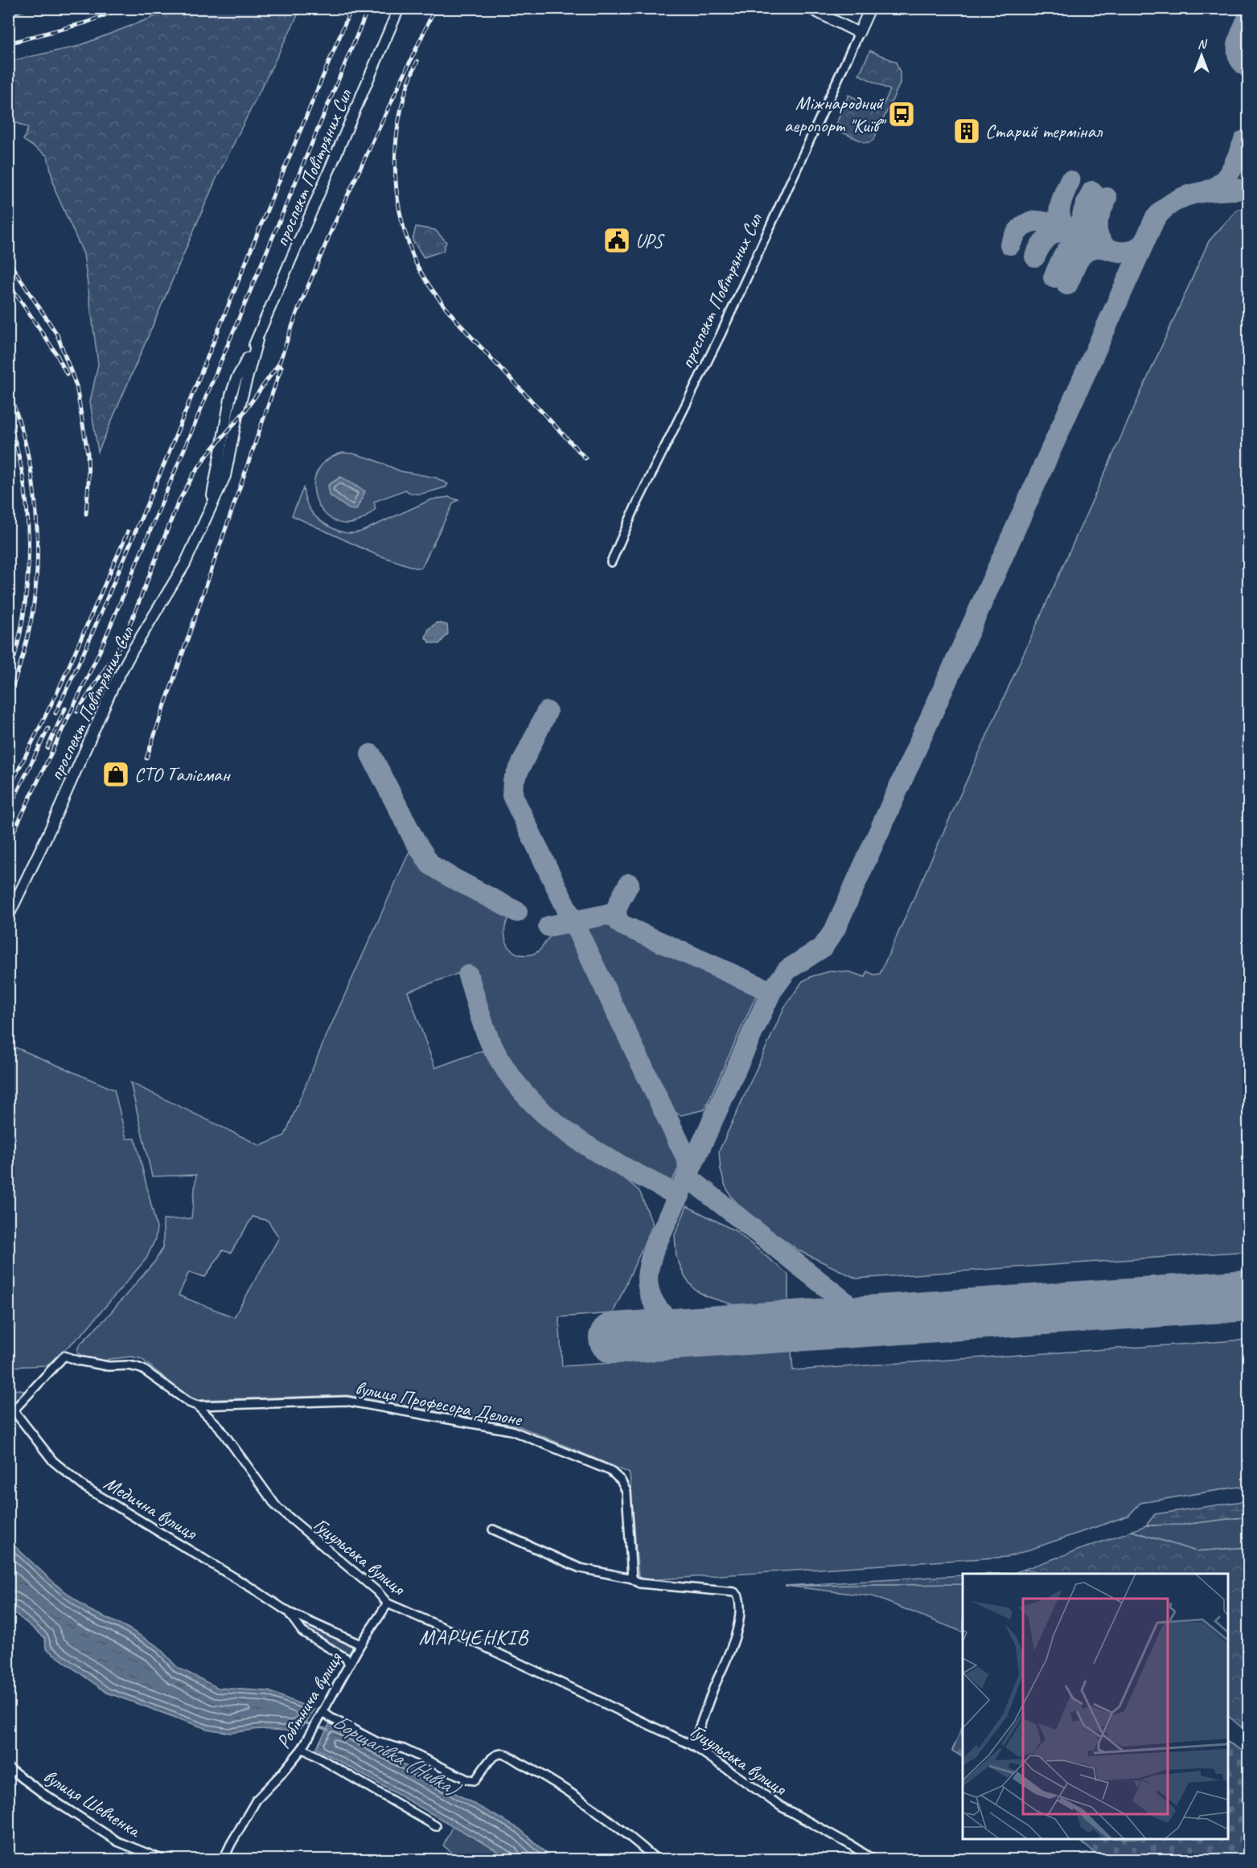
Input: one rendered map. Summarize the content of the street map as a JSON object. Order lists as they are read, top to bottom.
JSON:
{
  "streets": {
    "main road": ["проспект Повітряних Сил"],
    "street": [
      "вулиця Професора Делоне",
      "Медична вулиця",
      "Гуцульська вулиця",
      "Робітнича вулиця",
      "вулиця Шевченка"
    ]
  },
  "crossings": [
    ["вулиця Професора Делоне", "Гуцульська вулиця"],
    ["Медична вулиця", "Гуцульська вулиця"],
    ["Медична вулиця", "Робітнича вулиця"],
    ["Гуцульська вулиця", "Робітнича вулиця"]
  ],
  "districts": ["МАРЧЕНКІВ"],
  "water": ["Борщагівка (Нивка)"],
  "places": {
    "bus stop": ["Міжнародний аеропорт \"Київ\""],
    "building": ["Старий термінал"],
    "public building": ["UPS"],
    "shop": ["СТО Талісман"]
  },
  "north": "top"
}
